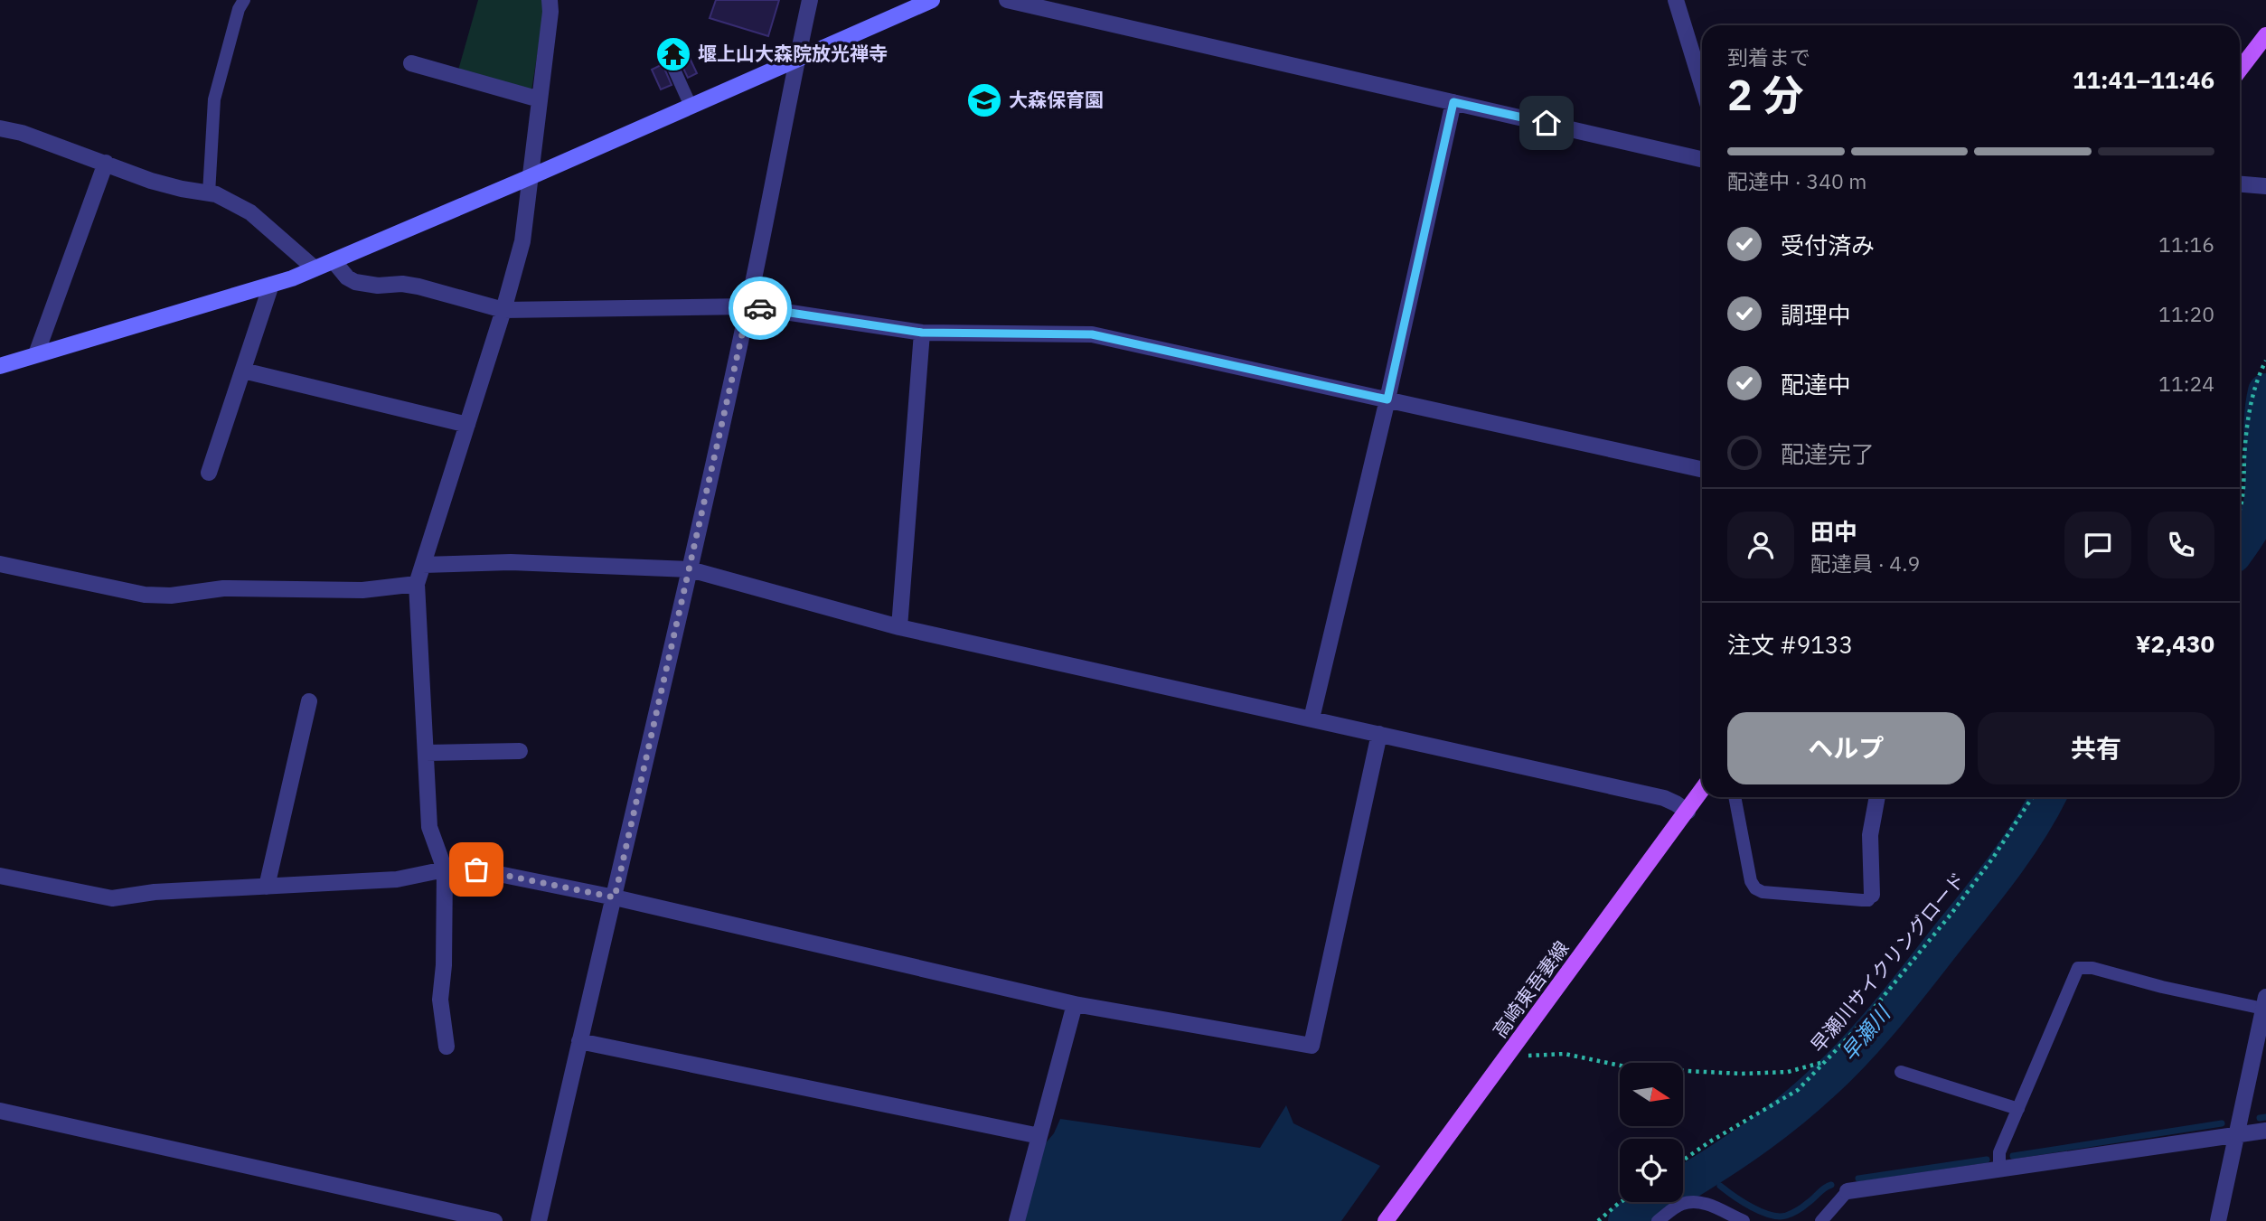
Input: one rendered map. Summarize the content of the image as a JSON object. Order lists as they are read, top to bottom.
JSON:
{
  "streets": {
    "main road": ["高崎東吾妻線"],
    "path": ["早瀬川サイクリングロード"]
  },
  "water": ["早瀬川"],
  "places": {
    "temple": ["堰上山大森院放光禅寺"],
    "school or university": ["大森保育園"]
  },
  "north": "right",
  "page": {
    "heading": ["2 分", "到着まで", "11:41–11:46"],
    "panel": [
      "田中",
      "配達員 · 4.9",
      "注文 #9133",
      "¥2,430"
    ],
    "bar": "配達中 · 340 m",
    "list": [
      ["受付済み", "11:16"],
      ["調理中", "11:20"],
      ["配達中", "11:24"],
      "配達完了"
    ],
    "buttons": ["ヘルプ", "共有"]
  }
}
